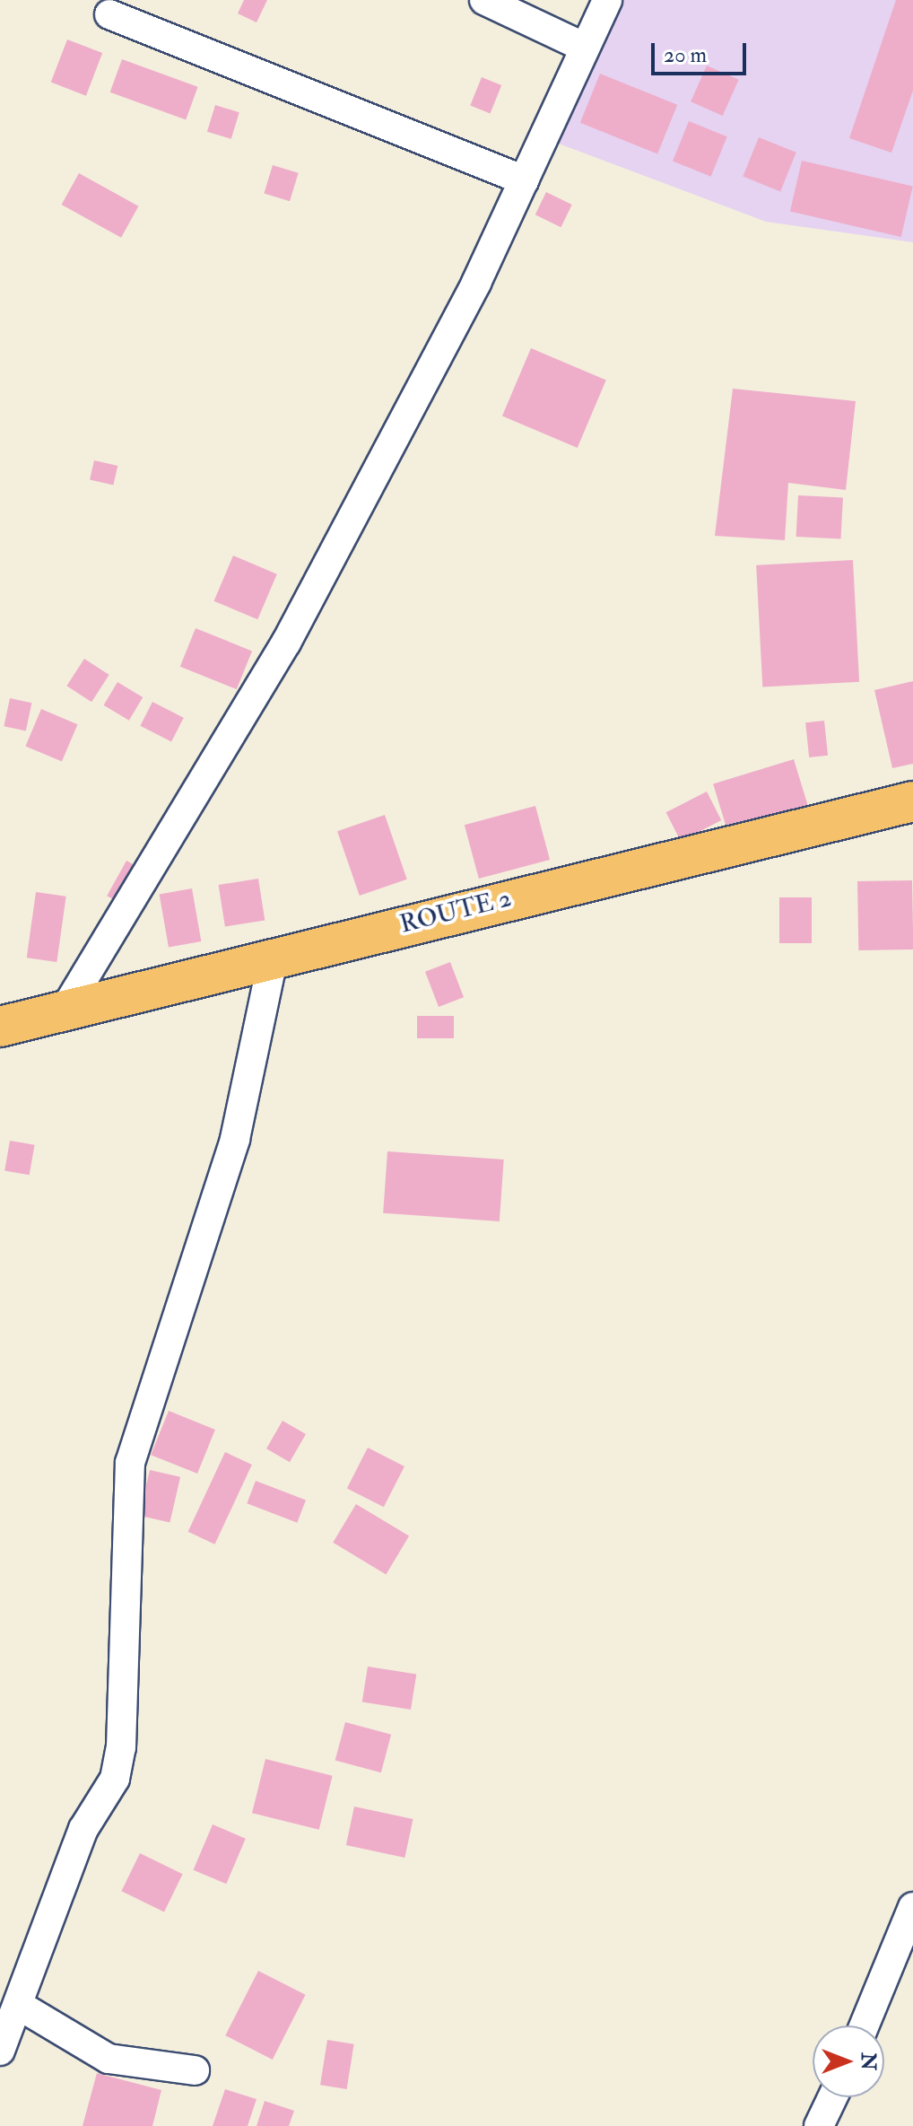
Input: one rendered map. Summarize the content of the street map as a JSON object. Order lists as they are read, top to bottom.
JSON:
{
  "streets": {
    "highway": ["ROUTE 2"]
  },
  "scale_bar": "20 m",
  "north": "right"
}
